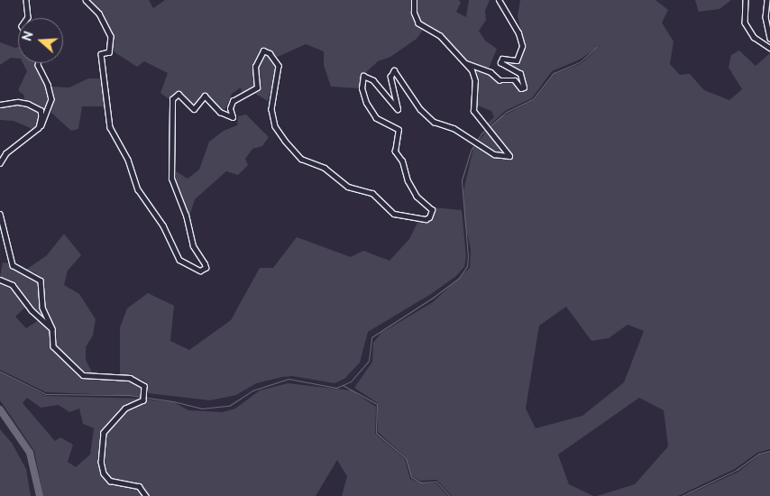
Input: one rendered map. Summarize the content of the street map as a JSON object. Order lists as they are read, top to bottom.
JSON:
{
  "north": "left"
}
